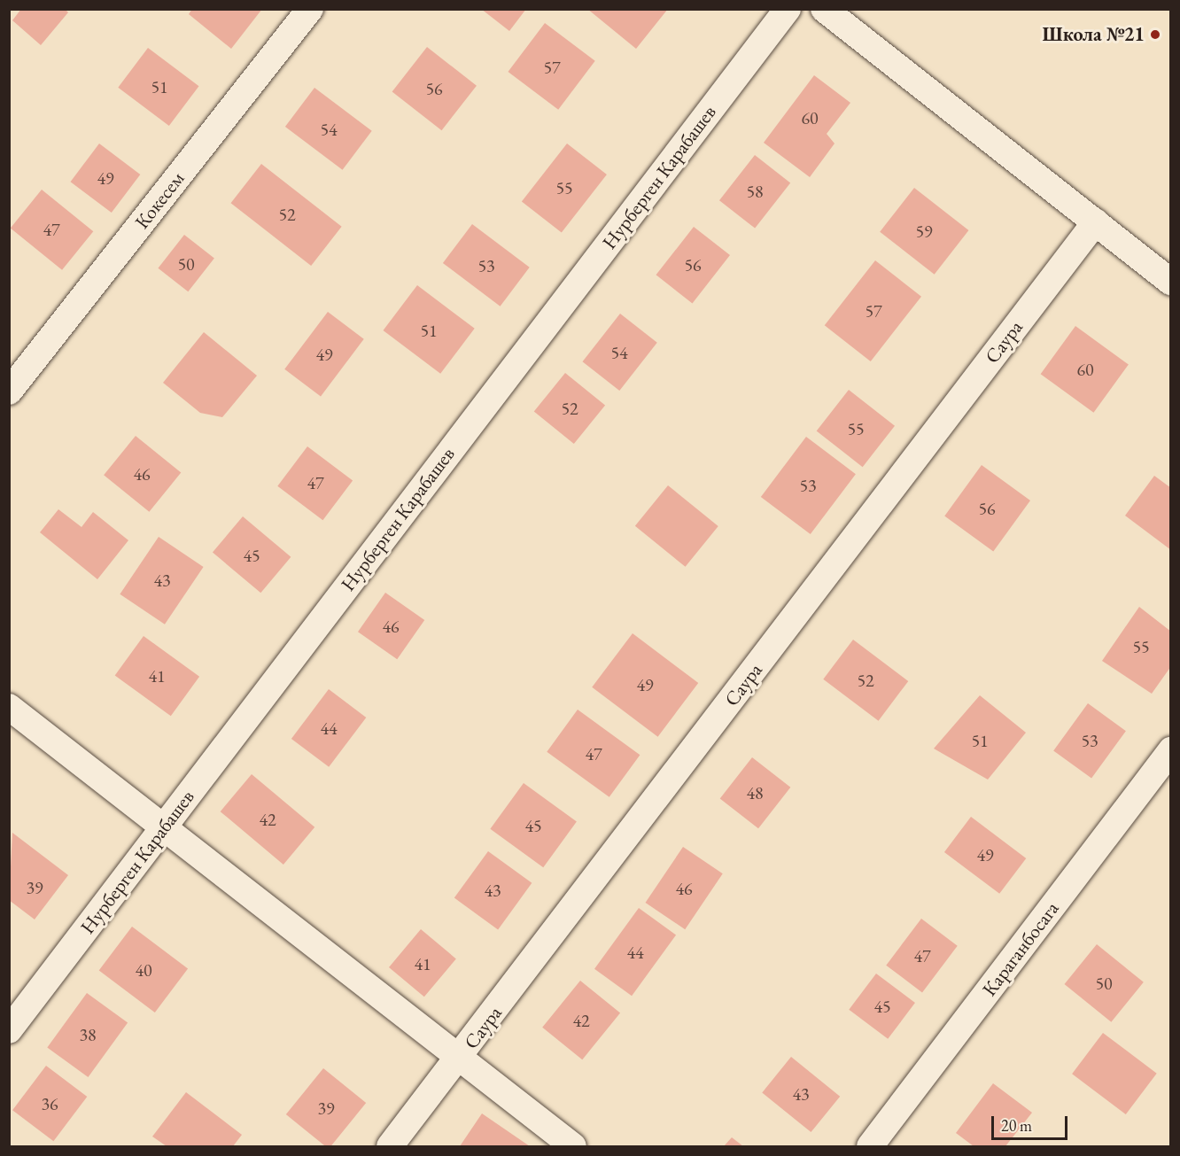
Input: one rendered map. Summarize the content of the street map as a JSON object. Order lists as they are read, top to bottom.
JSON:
{
  "streets": {
    "street": [
      "Нурберген Карабашев",
      "Кокесем",
      "Саура",
      "Караганбосага"
    ]
  },
  "places": ["Школа №21"],
  "house_numbers": [
    "57",
    "51",
    "56",
    "60",
    "54",
    "49",
    "55",
    "58",
    "52",
    "47",
    "59",
    "50",
    "56",
    "53",
    "57",
    "51",
    "54",
    "49",
    "60",
    "52",
    "55",
    "46",
    "47",
    "53",
    "56",
    "45",
    "43",
    "46",
    "55",
    "41",
    "52",
    "49",
    "44",
    "51",
    "53",
    "47",
    "48",
    "42",
    "45",
    "49",
    "39",
    "46",
    "43",
    "44",
    "47",
    "41",
    "40",
    "50",
    "45",
    "42",
    "38",
    "43",
    "36",
    "39"
  ],
  "scale_bar": "20 m"
}
